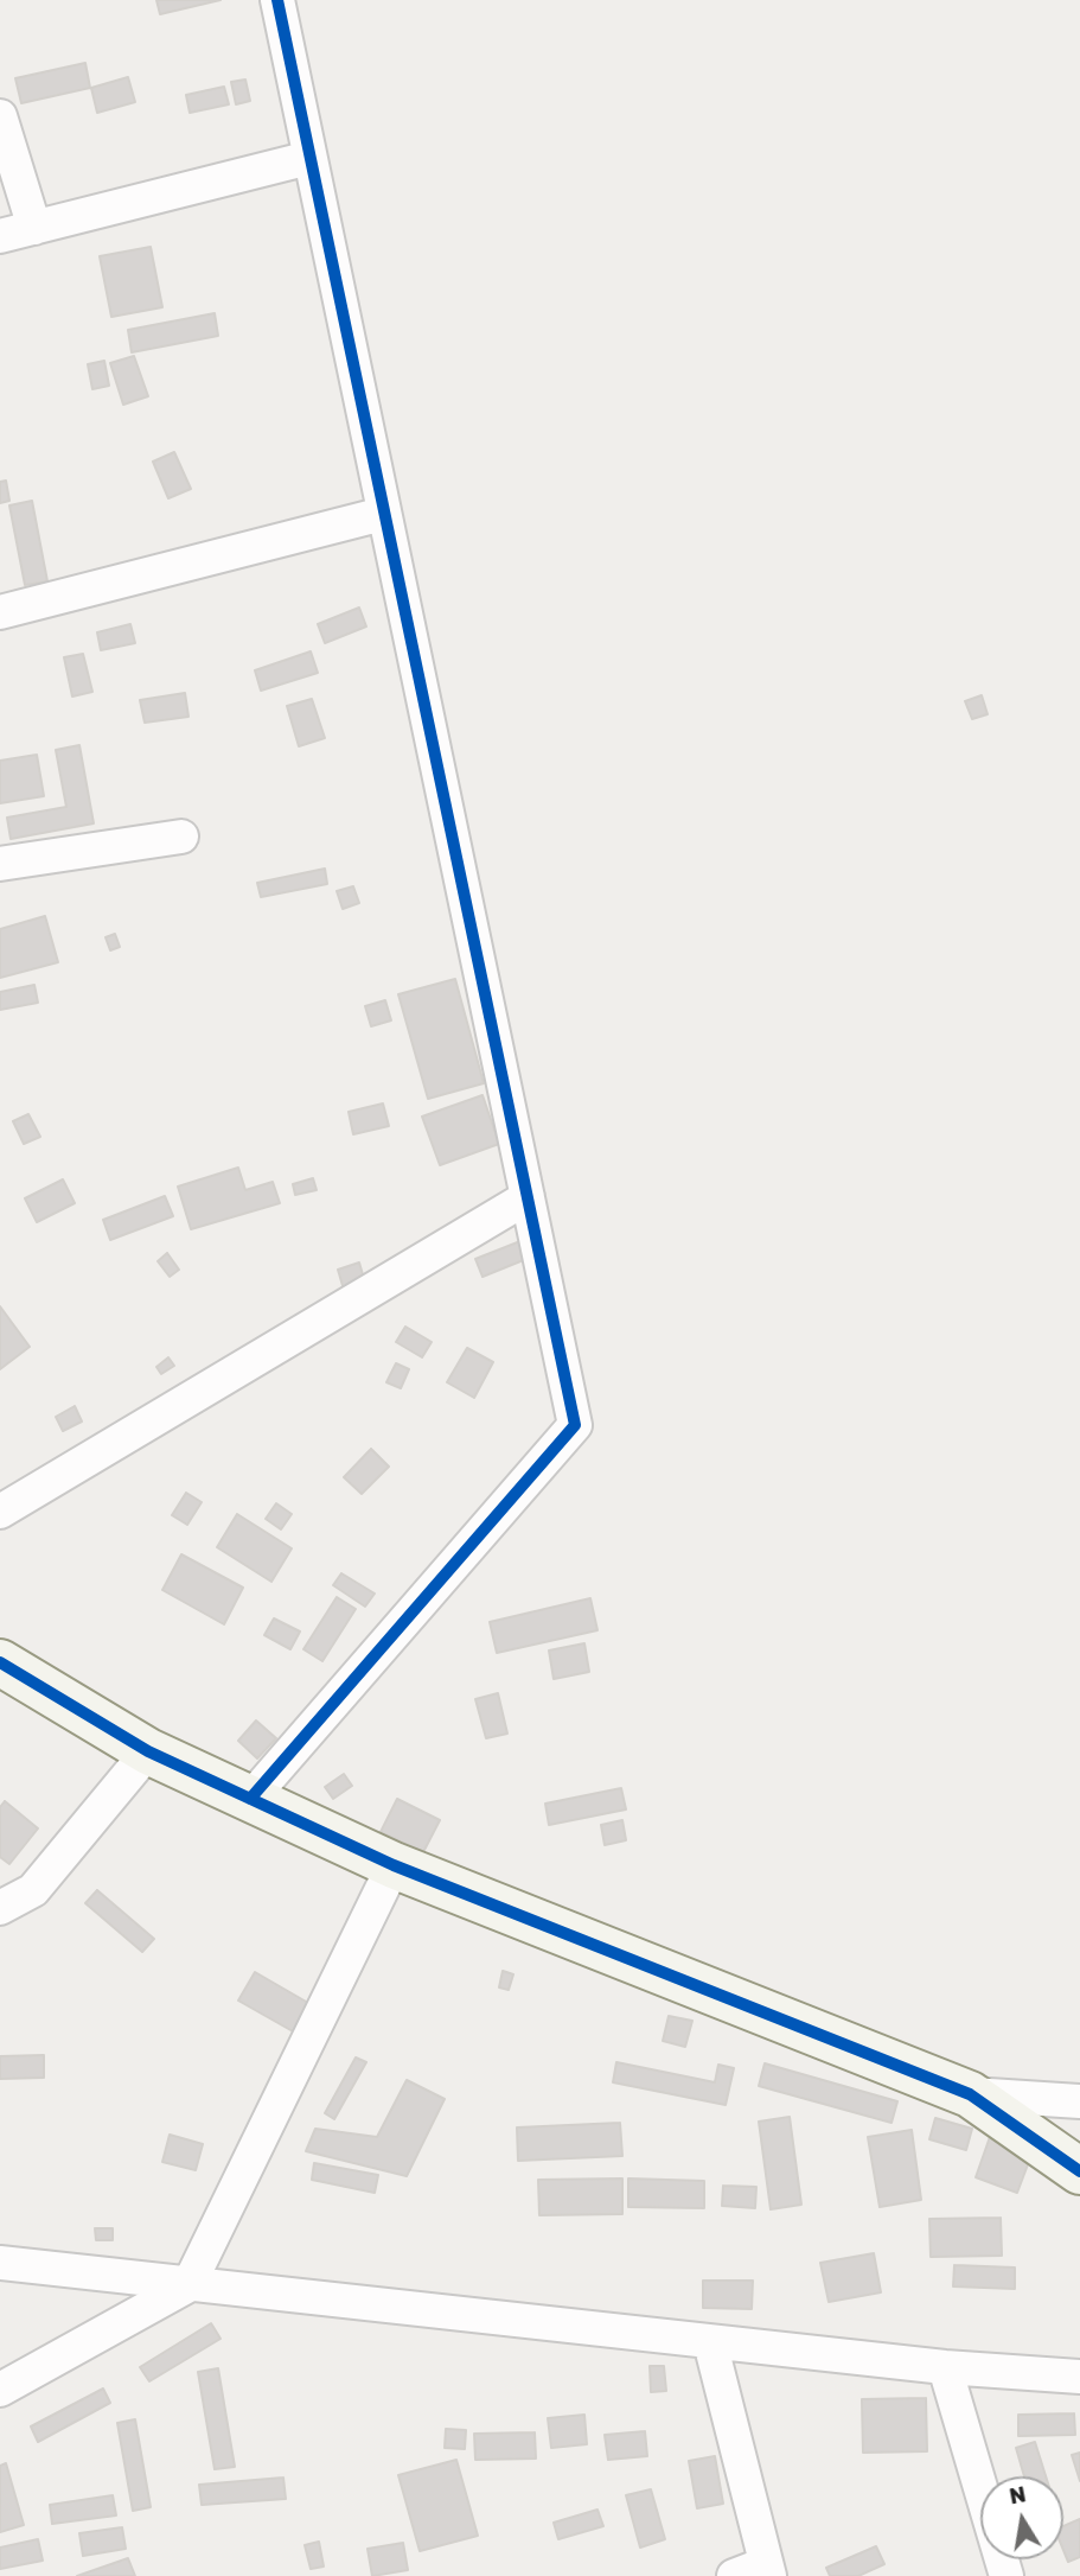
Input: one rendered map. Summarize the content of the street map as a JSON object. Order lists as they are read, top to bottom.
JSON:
{
  "north": "top"
}
